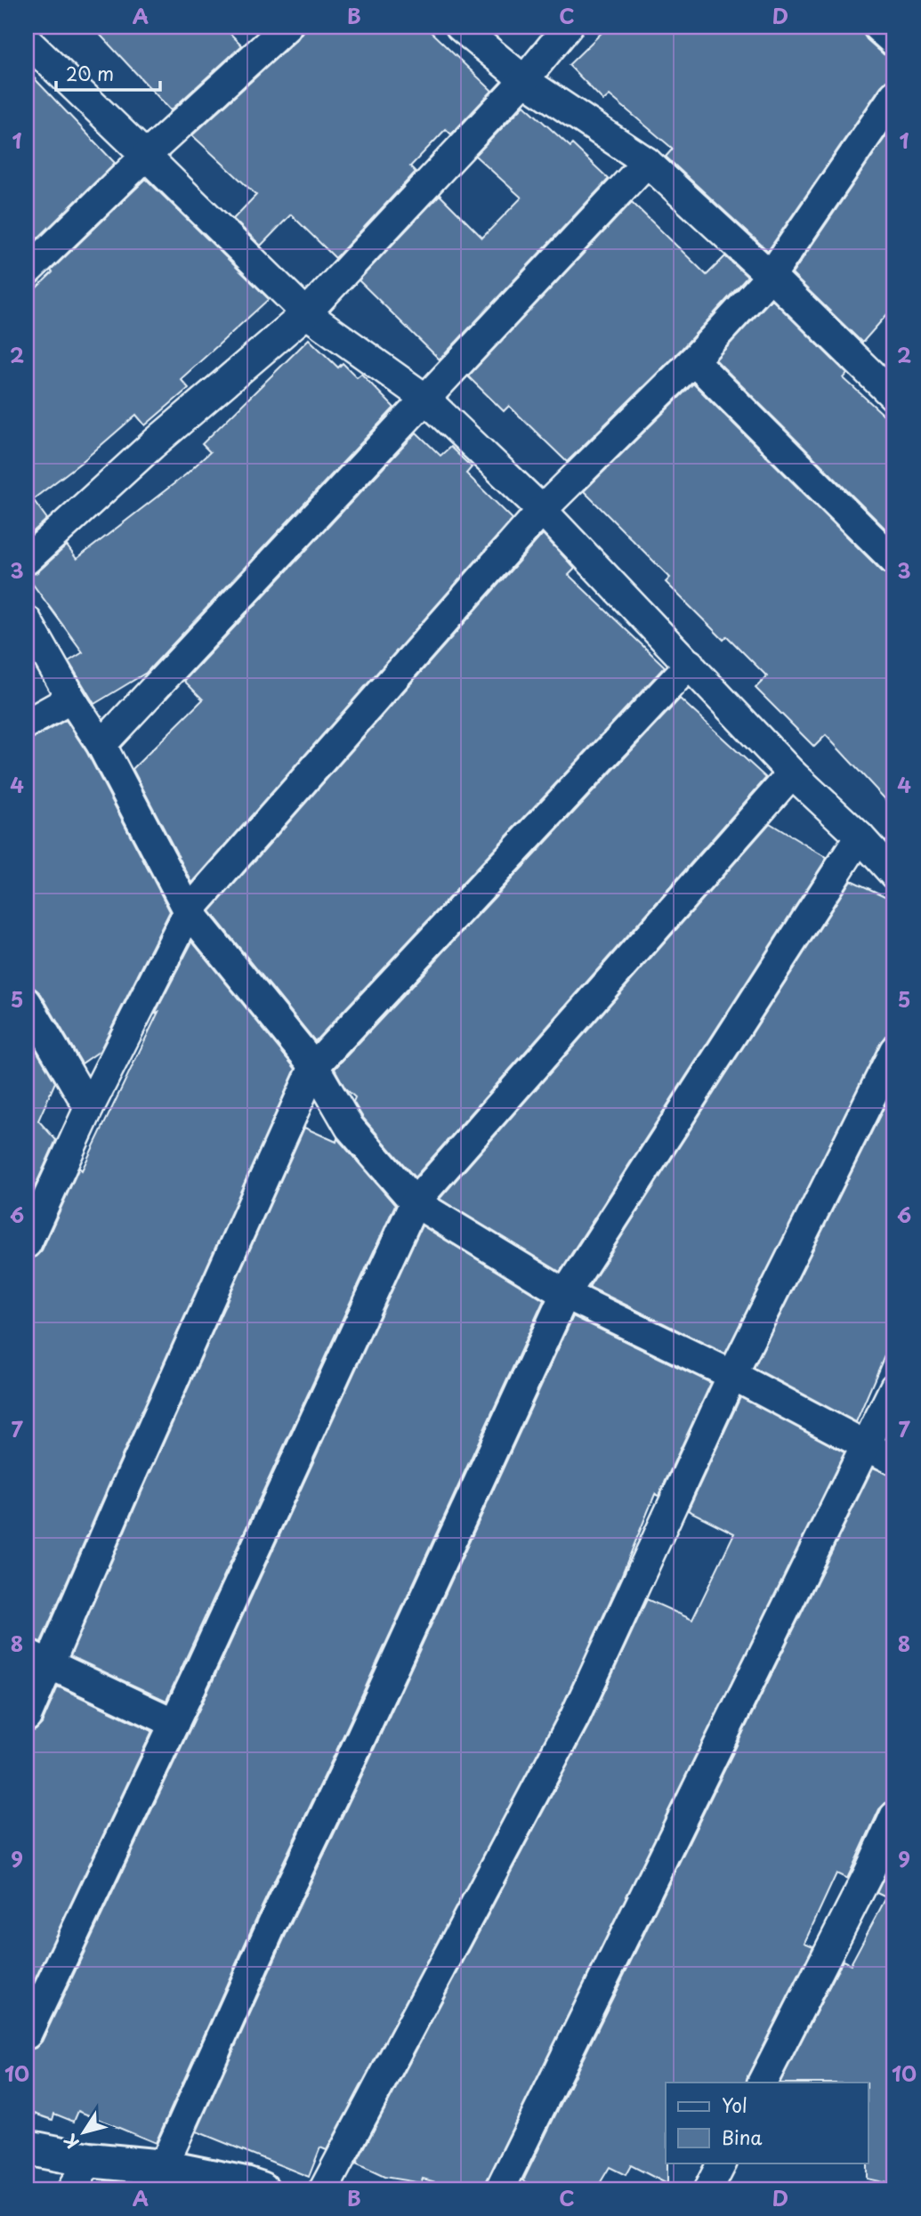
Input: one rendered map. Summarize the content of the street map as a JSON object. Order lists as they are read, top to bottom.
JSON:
{
  "legend": ["Yol", "Bina"],
  "scale_bar": "20 m",
  "north": "bottom left",
  "grid": {
    "columns": [
      "A",
      "B",
      "C",
      "D"
    ],
    "rows": [
      "1",
      "2",
      "3",
      "4",
      "5",
      "6",
      "7",
      "8",
      "9",
      "10"
    ]
  }
}
